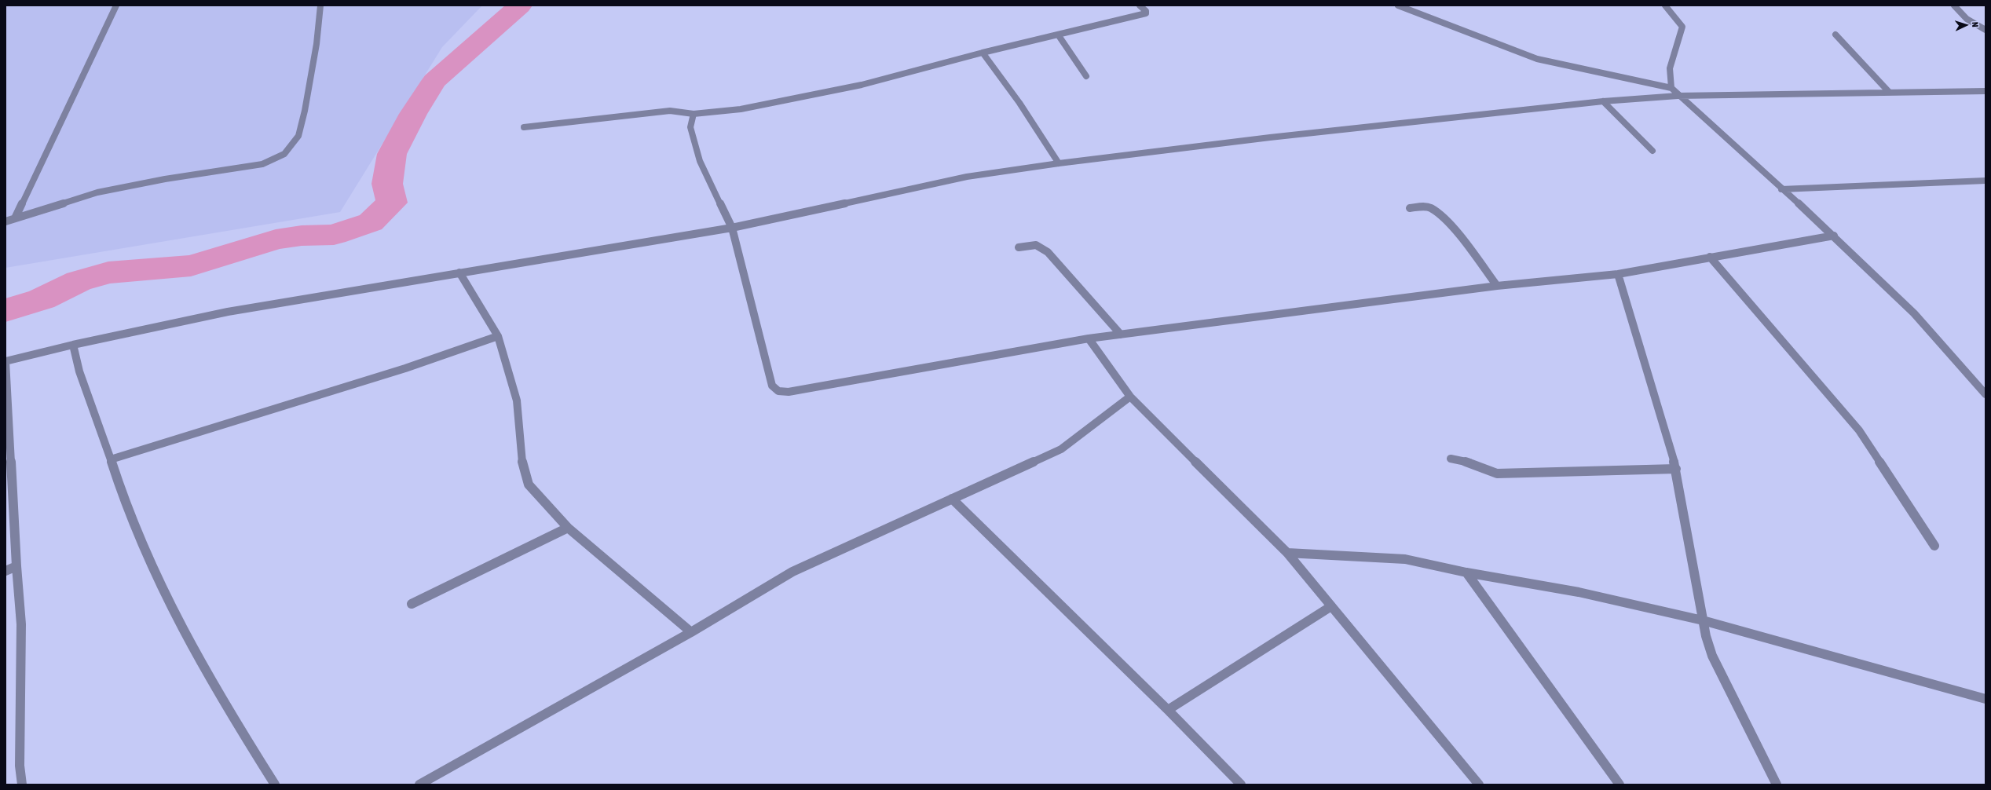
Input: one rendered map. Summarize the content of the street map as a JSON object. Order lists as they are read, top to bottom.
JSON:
{
  "north": "right"
}
